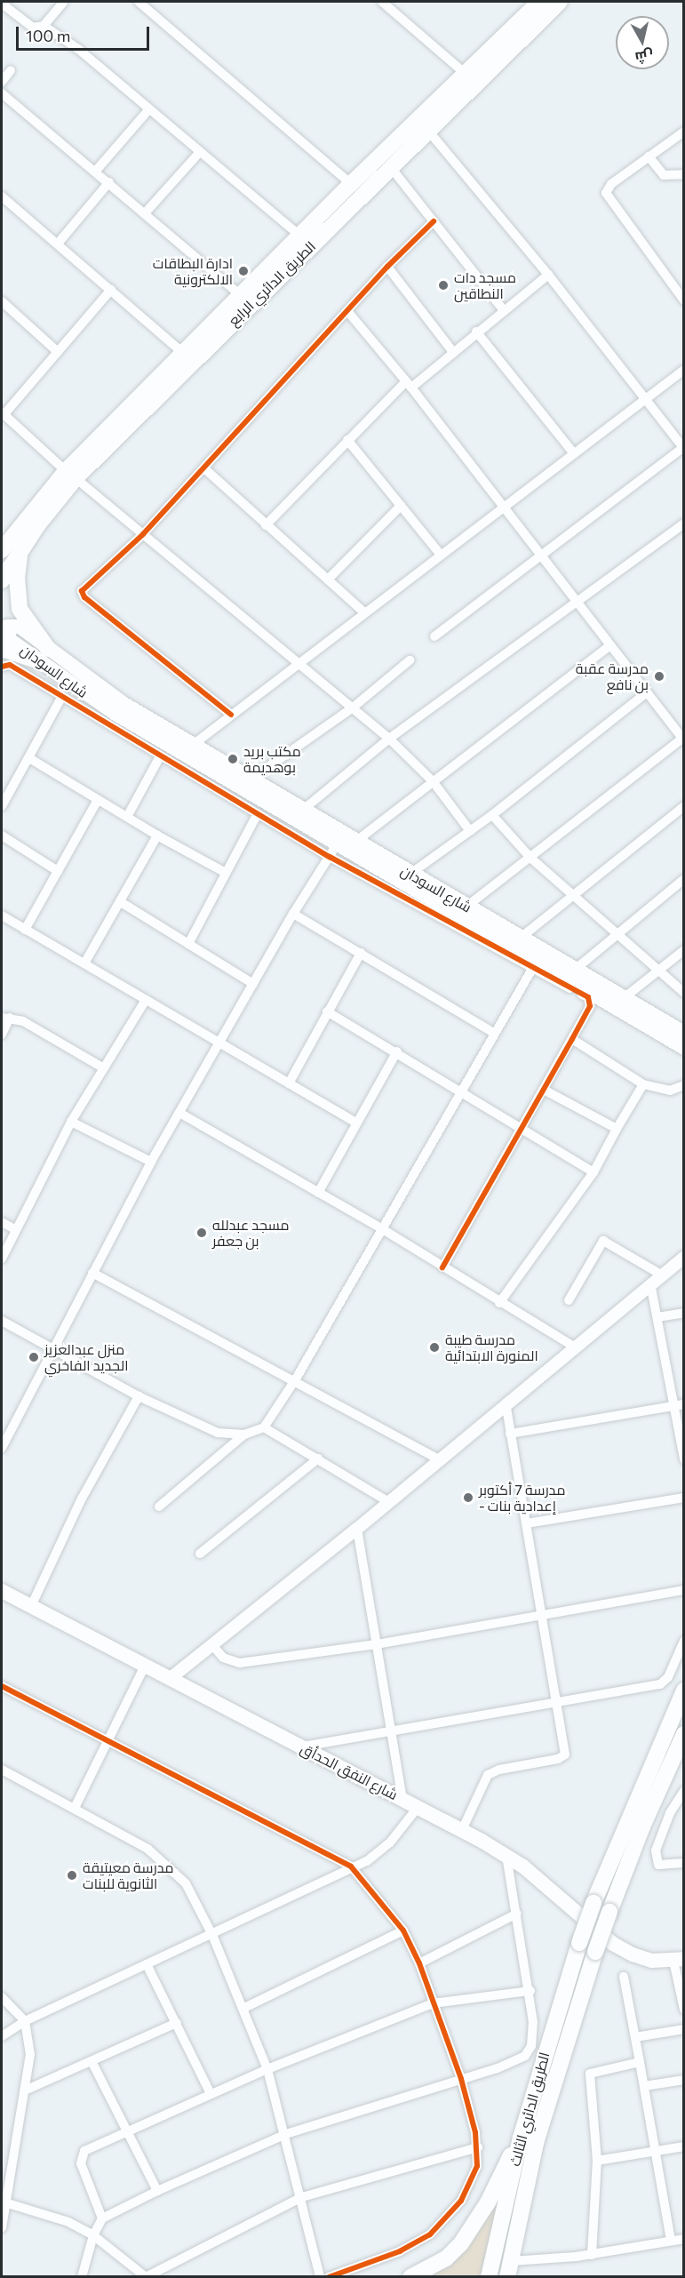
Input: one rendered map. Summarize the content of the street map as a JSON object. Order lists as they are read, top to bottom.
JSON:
{
  "streets": {
    "main road": [
      "الطريق الدائري الرابع",
      "شارع السودان",
      "شارع النفق الحدأق",
      "الطريق الدائري الثالث"
    ]
  },
  "places": [
    "ادارة البطاقات الالكترونية",
    "مسجد دات النطاقين",
    "مدرسة عقبة بن نافع",
    "مكتب بريد بوهديمة",
    "مسجد عبدلله بن جعفر",
    "مدرسة طيبة المنورة الابتدائية",
    "منزل عبدالعزيز الجديد الفاخري",
    "مدرسة 7 أكتوبر - إعدادية بنات",
    "مدرسة معيتيقة الثانوية للبنات"
  ],
  "scale_bar": "100 m",
  "north": "bottom"
}
